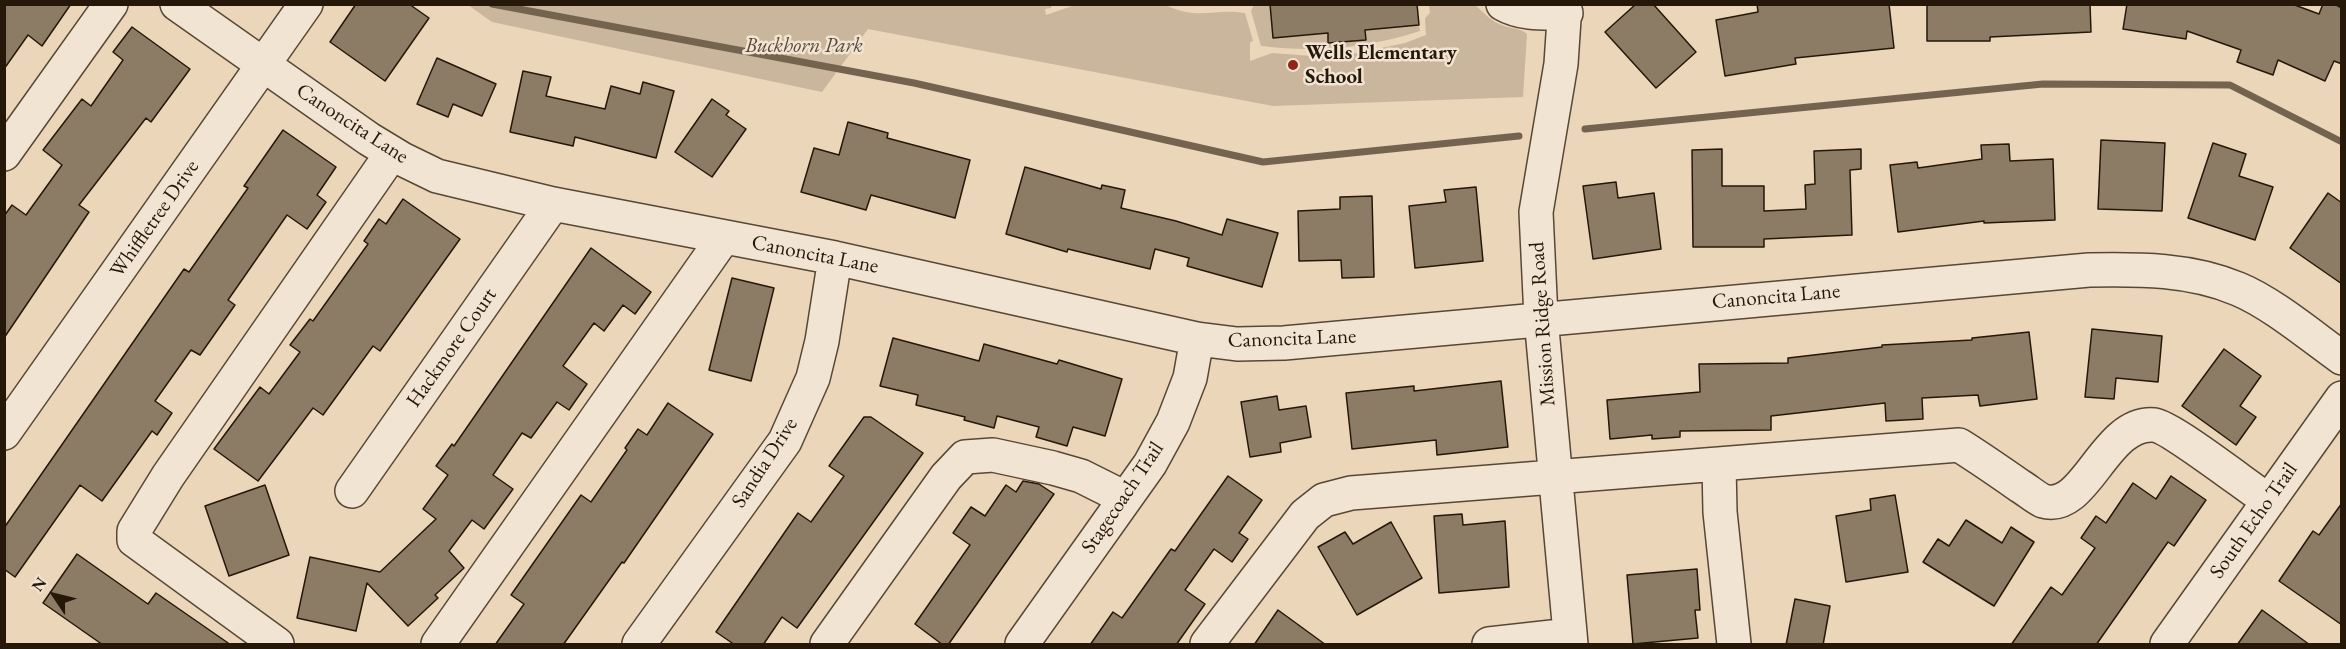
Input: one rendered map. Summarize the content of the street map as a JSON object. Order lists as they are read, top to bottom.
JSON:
{
  "streets": {
    "street": [
      "Canoncita Lane",
      "Whiffletree Drive",
      "Mission Ridge Road",
      "Hackmore Court",
      "Sandia Drive",
      "Stagecoach Trail",
      "South Echo Trail"
    ]
  },
  "crossings": [
    ["Canoncita Lane", "Whiffletree Drive"],
    ["Canoncita Lane", "Mission Ridge Road"],
    ["Canoncita Lane", "Hackmore Court"],
    ["Canoncita Lane", "Sandia Drive"],
    ["Canoncita Lane", "Stagecoach Trail"]
  ],
  "parks": ["Buckhorn Park"],
  "places": ["Wells Elementary School"],
  "north": "top left"
}
